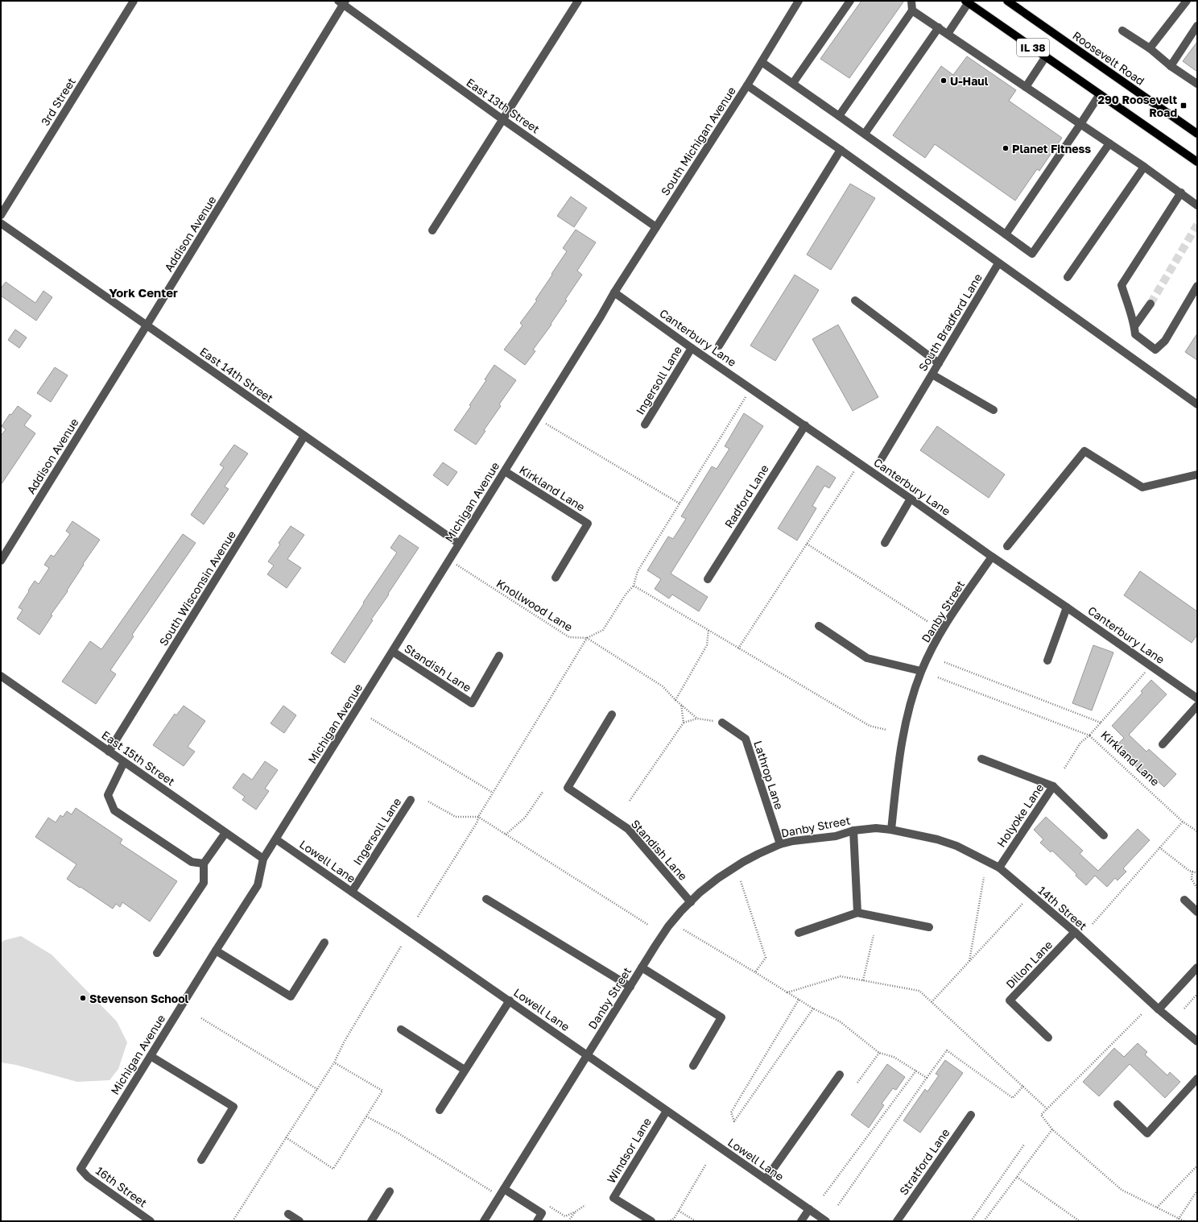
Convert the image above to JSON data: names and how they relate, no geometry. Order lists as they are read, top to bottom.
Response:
{
  "streets": {
    "main road": ["IL 38", "Roosevelt Road"],
    "street": [
      "3rd Street",
      "East 13th Street",
      "South Michigan Avenue",
      "Addison Avenue",
      "South Bradford Lane",
      "Canterbury Lane",
      "East 14th Street",
      "Ingersoll Lane",
      "Kirkland Lane",
      "Radford Lane",
      "Michigan Avenue",
      "South Wisconsin Avenue",
      "Danby Street",
      "Standish Lane",
      "East 15th Street",
      "Lathrop Lane",
      "Holyoke Lane",
      "Lowell Lane",
      "14th Street",
      "Dillon Lane",
      "Windsor Lane",
      "Stratford Lane",
      "16th Street"
    ],
    "path": ["Knollwood Lane"]
  },
  "crossings": [
    ["East 13th Street", "South Michigan Avenue"],
    ["East 13th Street", "Addison Avenue"],
    ["South Michigan Avenue", "Canterbury Lane"],
    ["South Michigan Avenue", "Michigan Avenue"],
    ["Addison Avenue", "East 14th Street"],
    ["Canterbury Lane", "Ingersoll Lane"],
    ["Canterbury Lane", "Kirkland Lane"],
    ["Canterbury Lane", "Radford Lane"],
    ["Canterbury Lane", "Michigan Avenue"],
    ["Canterbury Lane", "Danby Street"],
    ["East 14th Street", "Michigan Avenue"],
    ["East 14th Street", "South Wisconsin Avenue"],
    ["Ingersoll Lane", "Lowell Lane"],
    ["Kirkland Lane", "Michigan Avenue"],
    ["Michigan Avenue", "Knollwood Lane"],
    ["Michigan Avenue", "Standish Lane"],
    ["Michigan Avenue", "East 15th Street"],
    ["Michigan Avenue", "Lowell Lane"],
    ["Michigan Avenue", "16th Street"],
    ["South Wisconsin Avenue", "East 15th Street"],
    ["Danby Street", "Standish Lane"],
    ["Danby Street", "Lathrop Lane"],
    ["Danby Street", "Lowell Lane"],
    ["Danby Street", "14th Street"],
    ["Holyoke Lane", "14th Street"],
    ["Lowell Lane", "Windsor Lane"],
    ["14th Street", "Dillon Lane"]
  ],
  "districts": ["York Center"],
  "places": {
    "other": ["U-Haul", "Planet Fitness", "Stevenson School"],
    "transit": ["290 Roosevelt Road"]
  }
}
